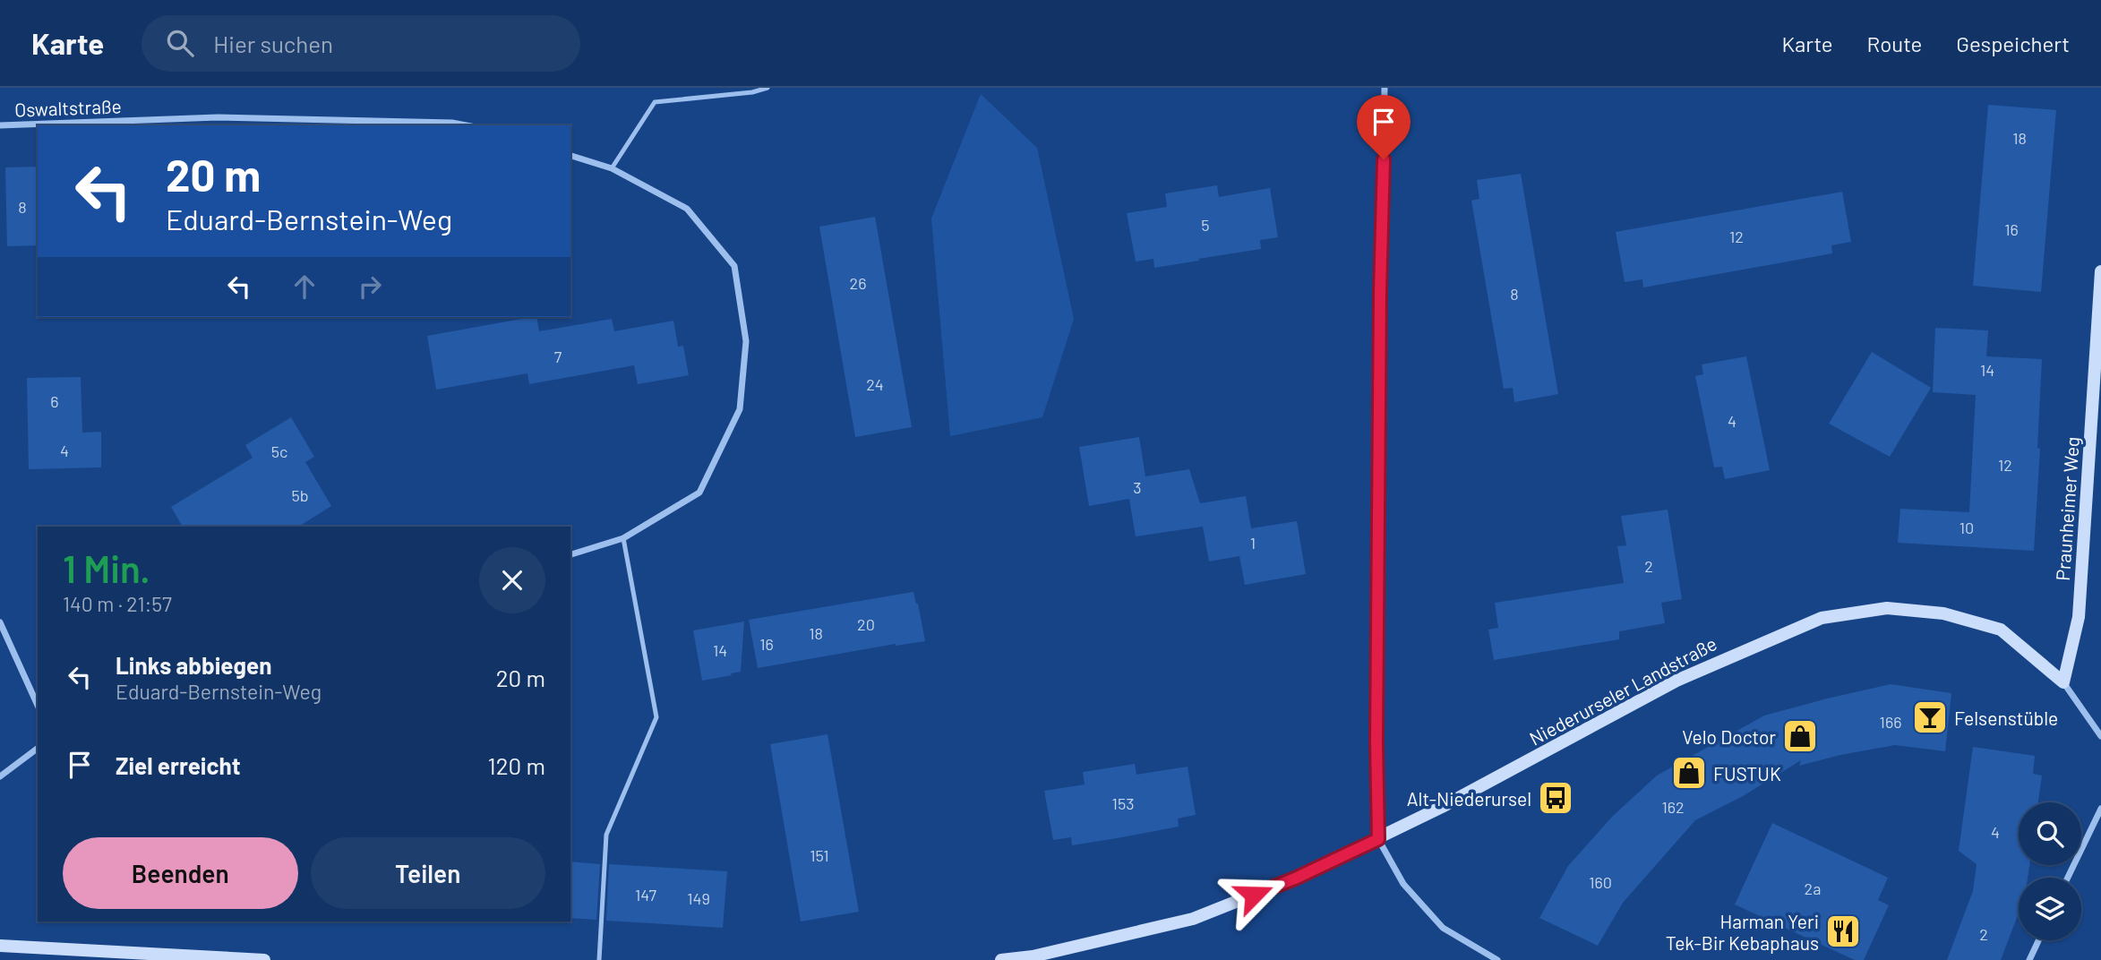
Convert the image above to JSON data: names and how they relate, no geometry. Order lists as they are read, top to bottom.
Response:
{
  "streets": {
    "main road": ["Praunheimer Weg", "Niederurseler Landstraße"],
    "street": ["Oswaltstraße"]
  },
  "crossings": [
    ["Praunheimer Weg", "Niederurseler Landstraße"]
  ],
  "places": {
    "bar": ["Felsenstüble"],
    "shop": ["Velo Doctor", "FUSTUK"],
    "bus stop": ["Alt-Niederursel"],
    "restaurant": ["Harman Yeri Tek-Bir Kebaphaus"]
  },
  "house_numbers": [
    "18",
    "8",
    "5",
    "16",
    "12",
    "26",
    "8",
    "7",
    "14",
    "24",
    "6",
    "4",
    "4",
    "5c",
    "12",
    "3",
    "5b",
    "10",
    "1",
    "2",
    "20",
    "18",
    "16",
    "14",
    "166",
    "153",
    "162",
    "4",
    "151",
    "160",
    "2a",
    "147",
    "149",
    "2"
  ],
  "page": {
    "header": "Karte",
    "search": "Hier suchen",
    "nav": ["Karte", "Route", "Gespeichert"],
    "turn": ["20 m", "Eduard-Bernstein-Weg"],
    "heading": ["1 Min.", "140 m · 21:57"],
    "list": [
      {
        "name": "Links abbiegen",
        "note": "Eduard-Bernstein-Weg",
        "value": "20 m"
      },
      {
        "name": "Ziel erreicht",
        "value": "120 m"
      }
    ],
    "buttons": ["Beenden", "Teilen"]
  }
}
